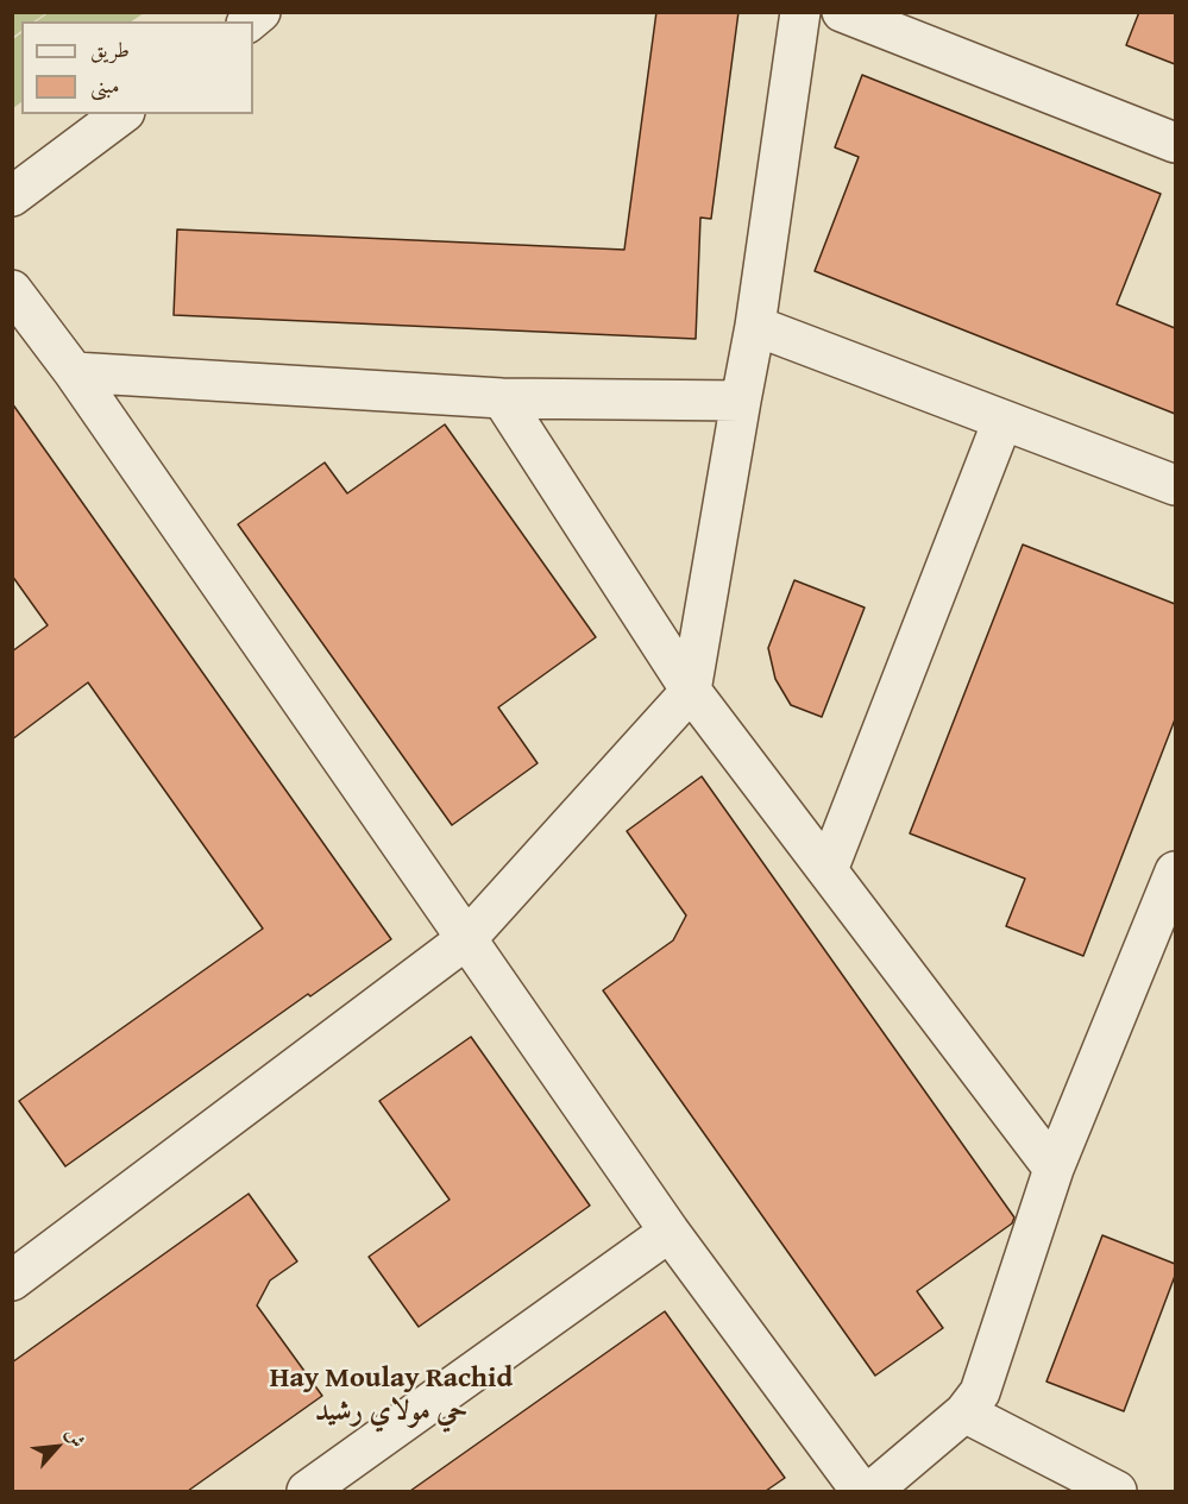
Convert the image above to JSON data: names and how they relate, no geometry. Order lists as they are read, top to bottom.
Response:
{
  "districts": ["Hay Moulay Rachid حي مولاي رشيد"],
  "legend": ["طريق", "مبنى"],
  "north": "top right"
}
